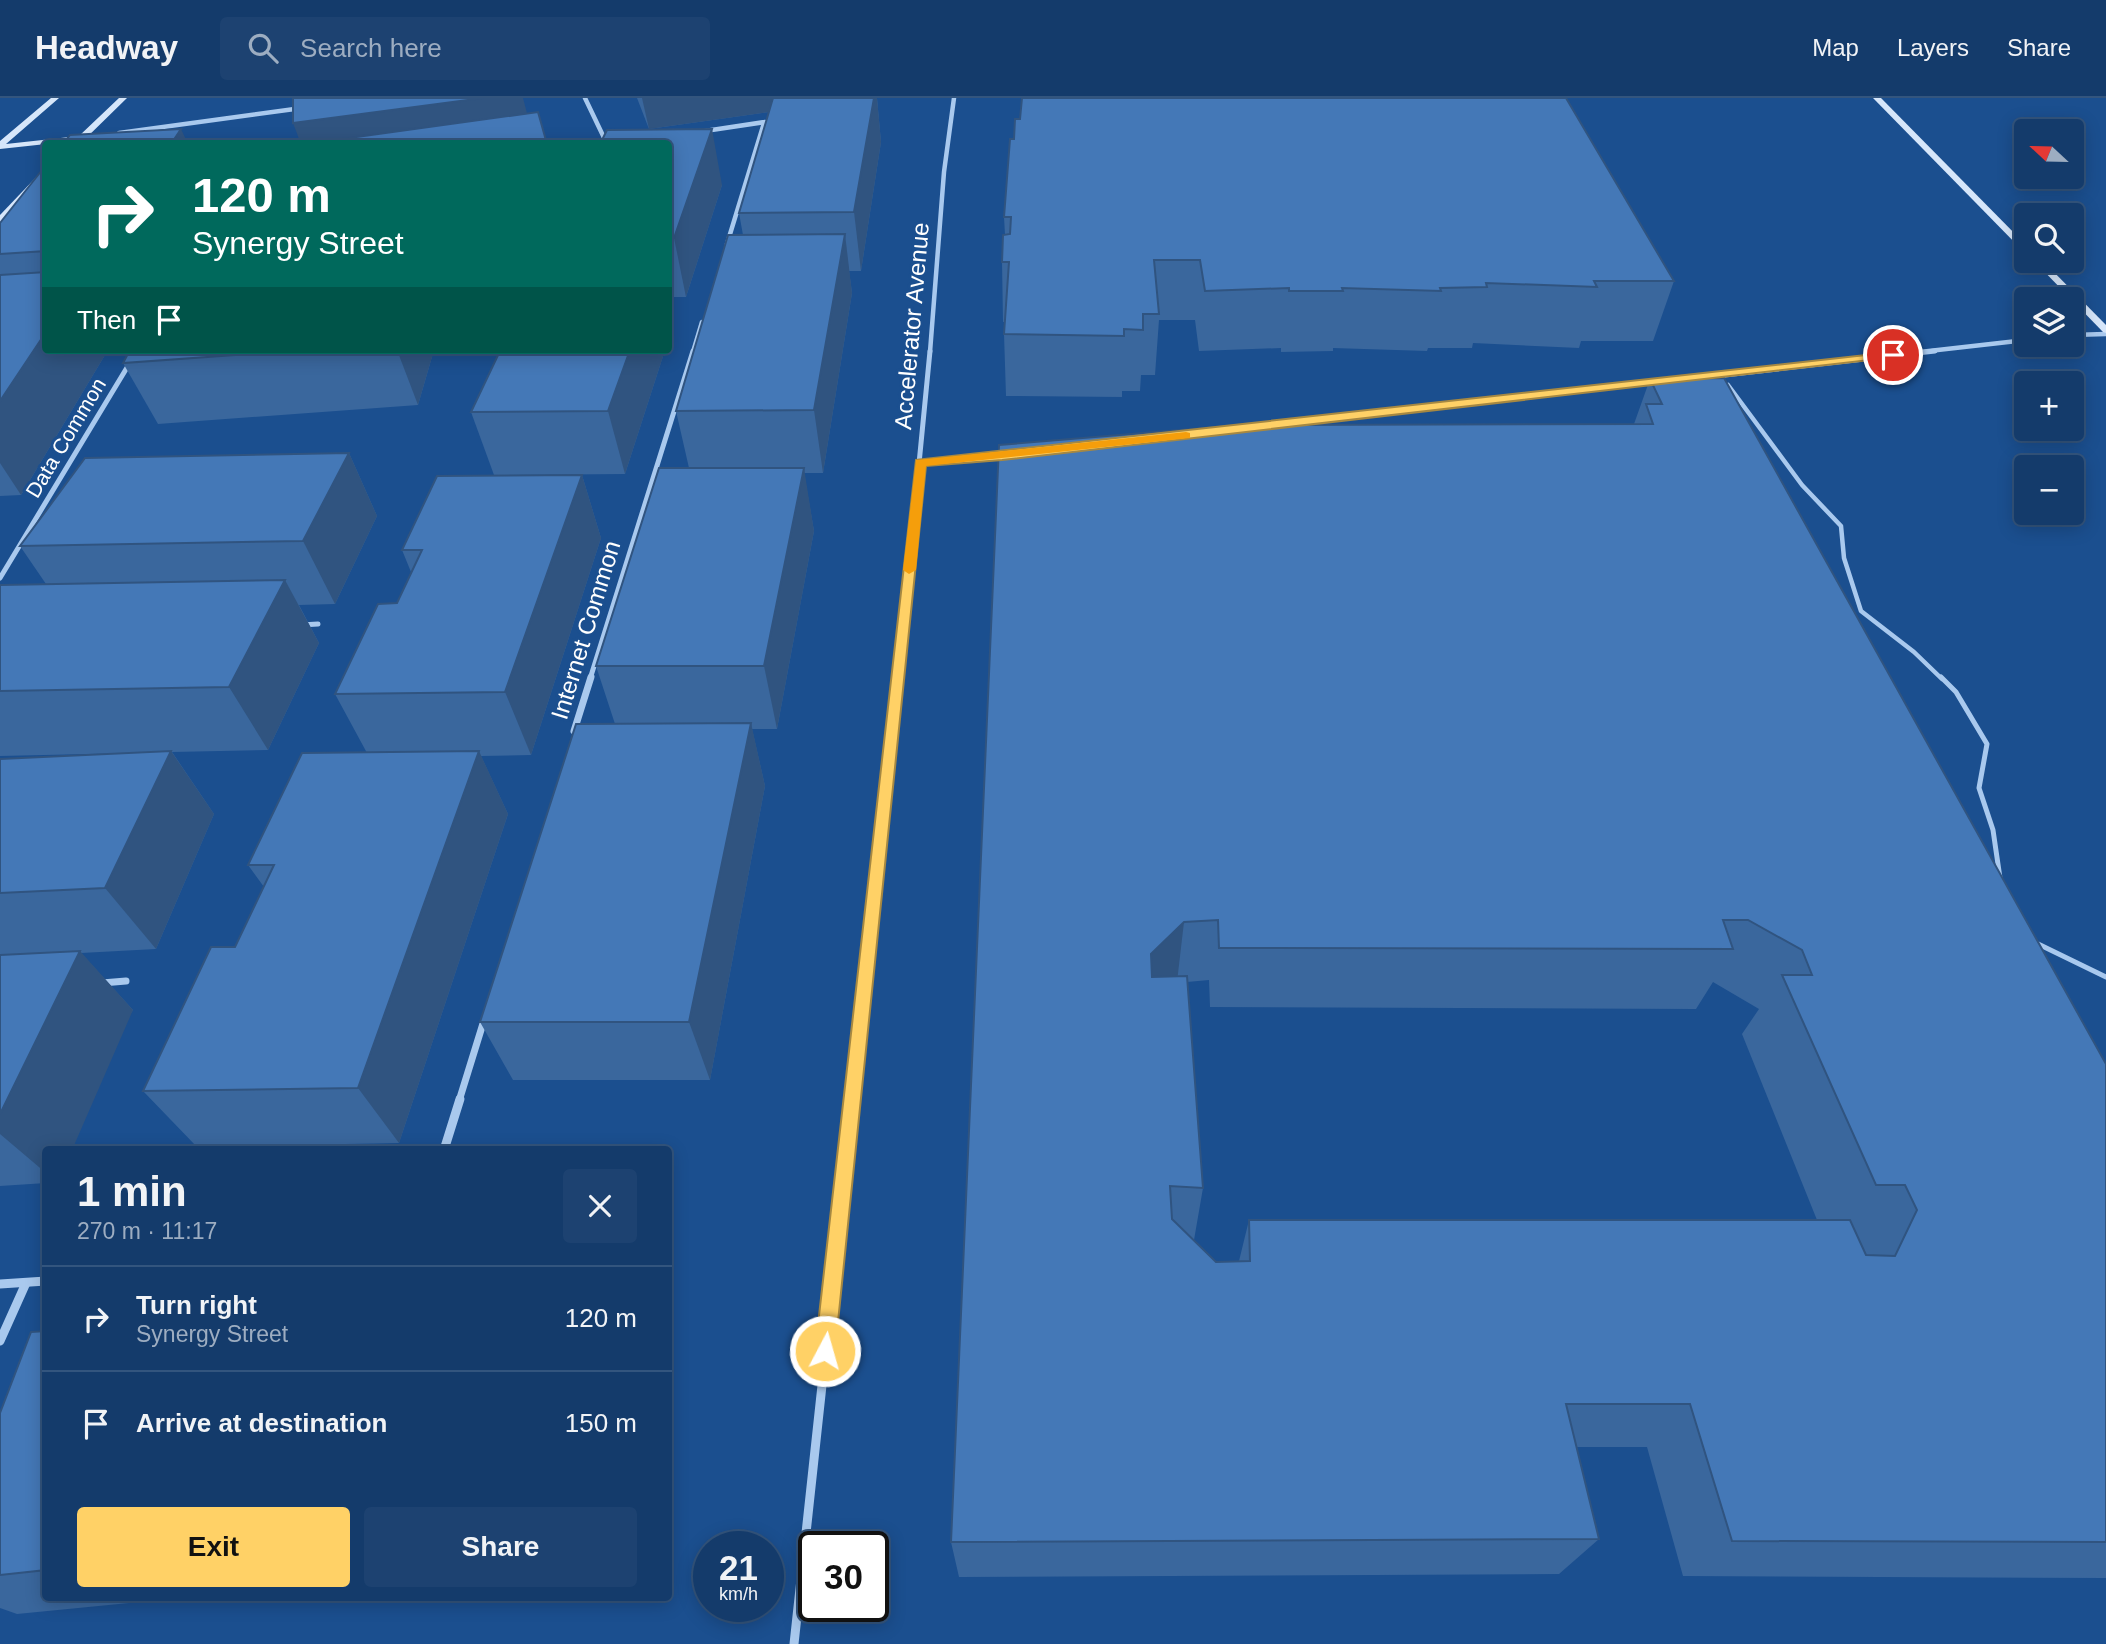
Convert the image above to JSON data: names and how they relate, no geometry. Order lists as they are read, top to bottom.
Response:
{
  "streets": {
    "street": ["Accelerator Avenue", "Data Common", "Internet Common"]
  },
  "north": "left",
  "page": {
    "header": "Headway",
    "search": "Search here",
    "nav": ["Map", "Layers", "Share"],
    "map_buttons": ["+", "−"],
    "turn": ["120 m", "Synergy Street"],
    "then": "Then",
    "heading": ["1 min", "270 m · 11:17"],
    "list": [
      {
        "name": "Turn right",
        "note": "Synergy Street",
        "value": "120 m"
      },
      {
        "name": "Arrive at destination",
        "value": "150 m"
      }
    ],
    "buttons": ["Exit", "Share"],
    "speed": "21 km/h",
    "limit": "30"
  }
}
